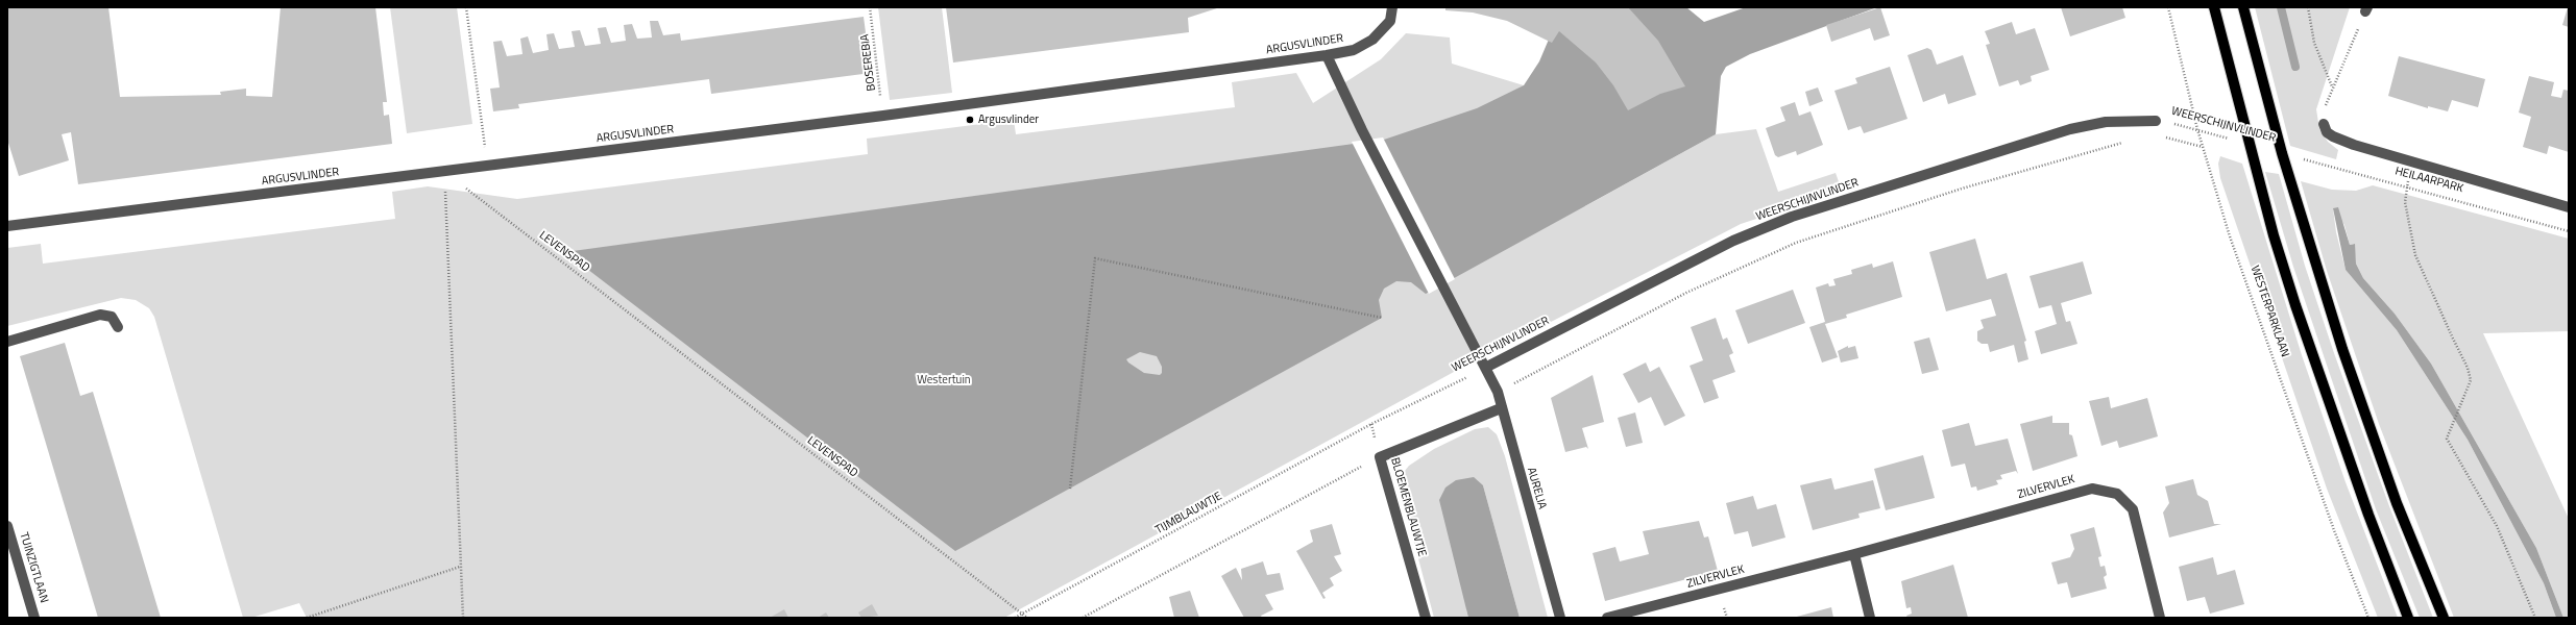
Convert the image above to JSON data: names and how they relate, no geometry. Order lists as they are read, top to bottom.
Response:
{
  "streets": {
    "street": [
      "ARGUSVLINDER",
      "WEERSCHIJNVLINDER",
      "HEILAARPARK",
      "ZILVERVLEK",
      "AURELIA",
      "BLOEMENBLAUWTJE",
      "TUINZIGTLAAN"
    ],
    "path": [
      "BOSEREBIA",
      "LEVENSPAD",
      "WESTERPARKLAAN",
      "TIJMBLAUWTJE"
    ]
  },
  "crossings": [
    ["ARGUSVLINDER", "BOSEREBIA"],
    ["ARGUSVLINDER", "LEVENSPAD"],
    ["ARGUSVLINDER", "AURELIA"],
    ["WEERSCHIJNVLINDER", "WESTERPARKLAAN"],
    ["WEERSCHIJNVLINDER", "AURELIA"],
    ["WEERSCHIJNVLINDER", "TIJMBLAUWTJE"],
    ["LEVENSPAD", "TIJMBLAUWTJE"],
    ["AURELIA", "BLOEMENBLAUWTJE"]
  ],
  "parks": ["Westertuin"],
  "places": ["Argusvlinder"]
}
